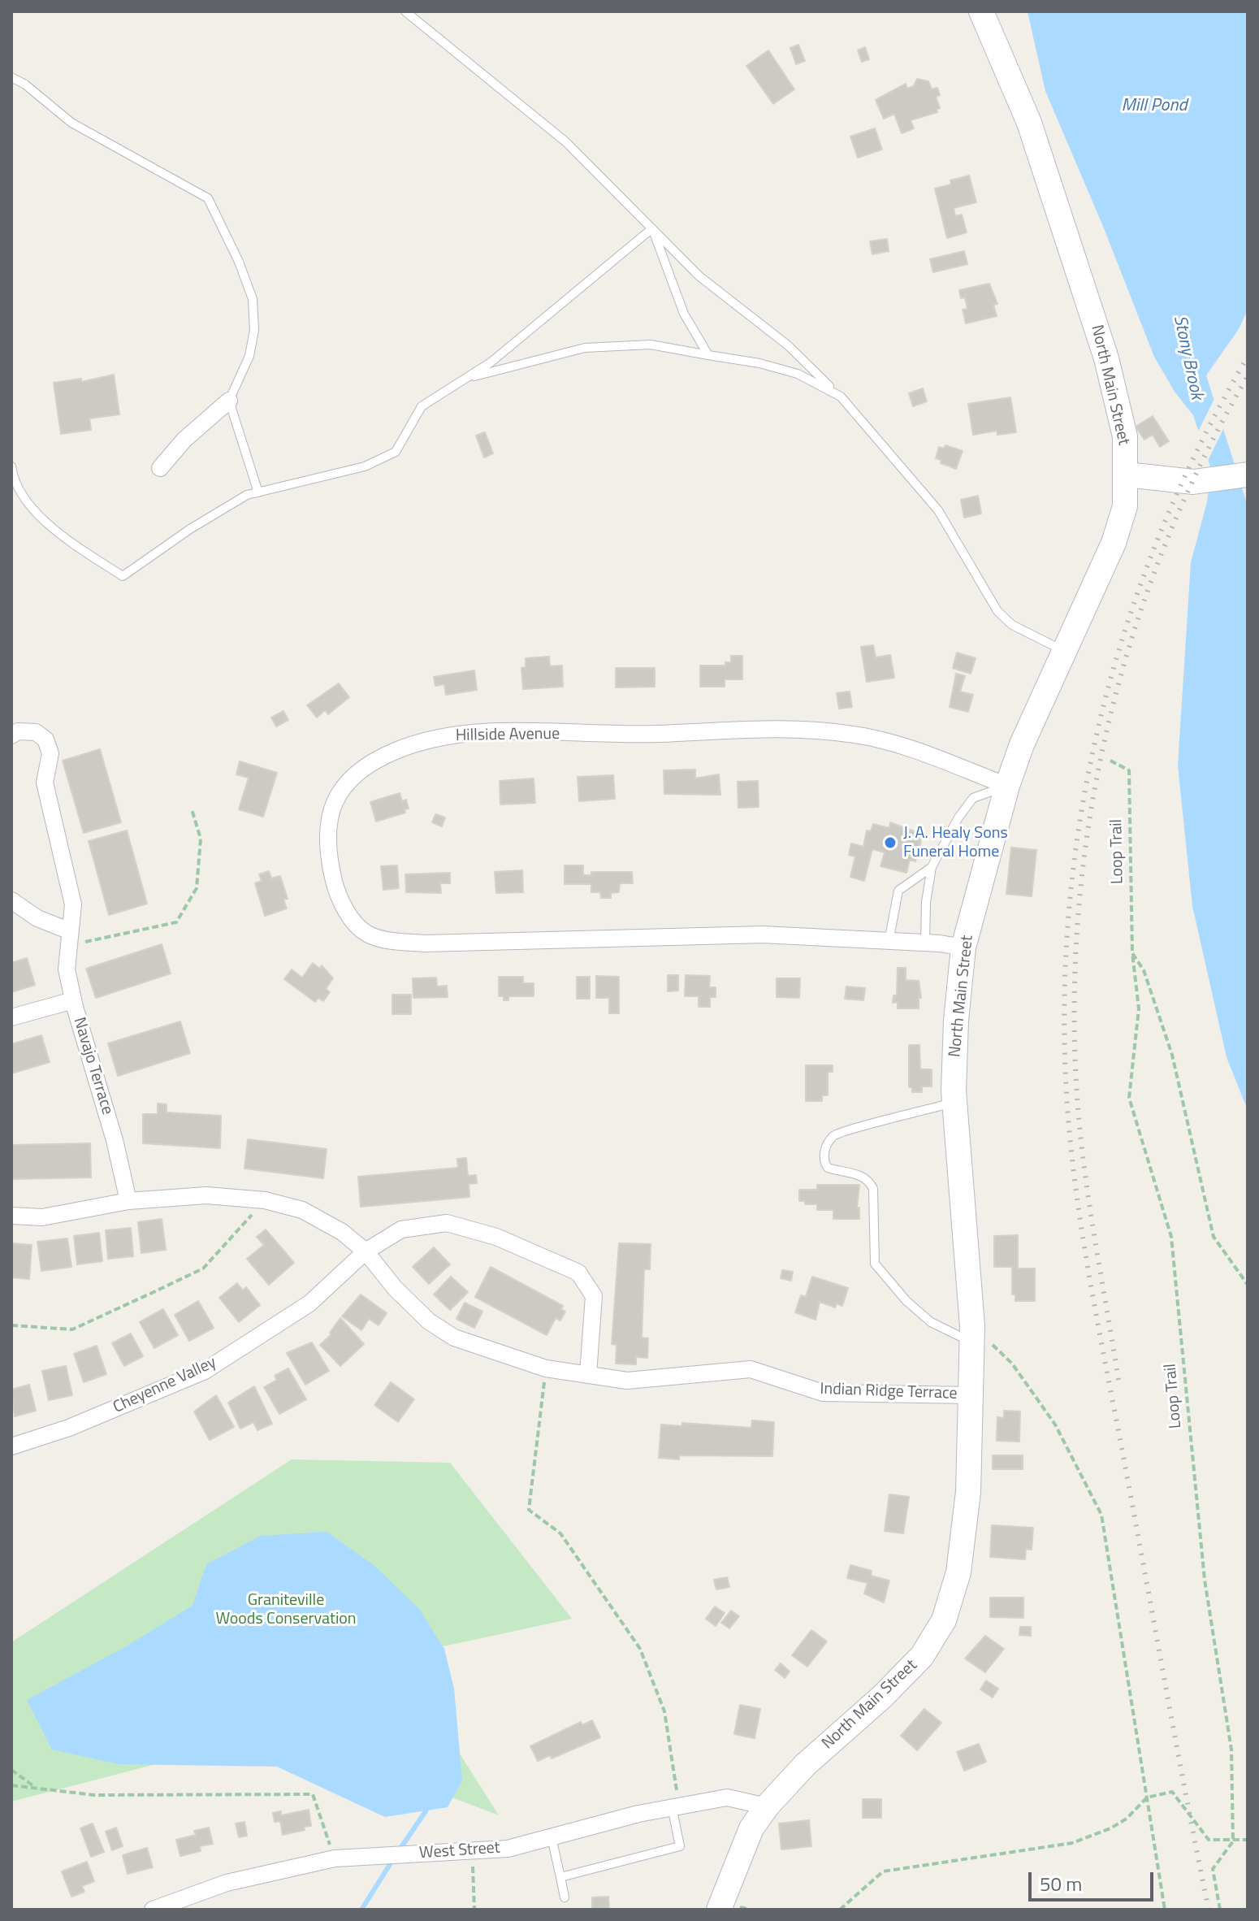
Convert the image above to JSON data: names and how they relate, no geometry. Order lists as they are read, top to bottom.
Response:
{
  "streets": {
    "main road": ["North Main Street"],
    "street": [
      "Hillside Avenue",
      "Navajo Terrace",
      "Cheyenne Valley",
      "Indian Ridge Terrace",
      "West Street"
    ],
    "path": ["Loop Trail"]
  },
  "crossings": [
    ["North Main Street", "Hillside Avenue"],
    ["North Main Street", "Indian Ridge Terrace"],
    ["North Main Street", "West Street"],
    ["Navajo Terrace", "Indian Ridge Terrace"],
    ["Cheyenne Valley", "Indian Ridge Terrace"]
  ],
  "water": ["Mill Pond", "Stony Brook"],
  "parks": ["Graniteville Woods Conservation"],
  "places": ["J. A. Healy Sons Funeral Home"],
  "scale_bar": "50 m"
}
